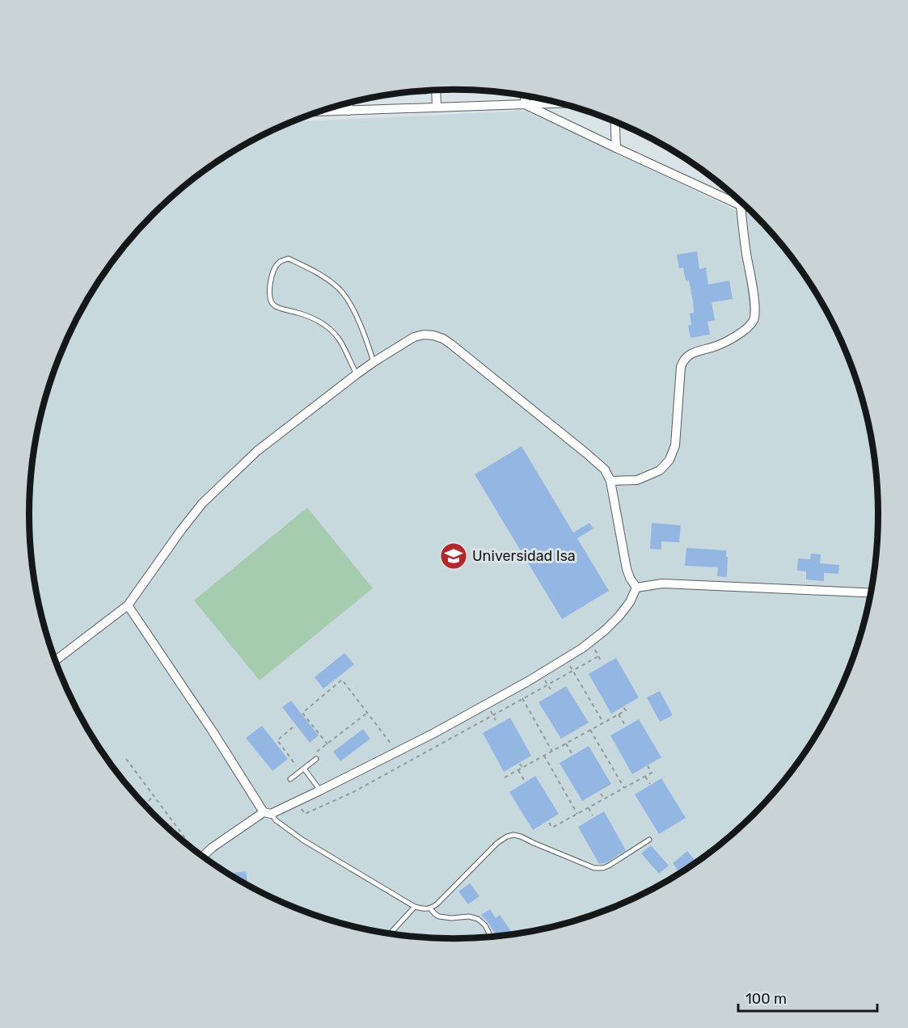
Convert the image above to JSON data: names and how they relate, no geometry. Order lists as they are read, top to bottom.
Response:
{
  "places": {
    "school or university": ["Universidad Isa"]
  },
  "scale_bar": "100 m"
}
